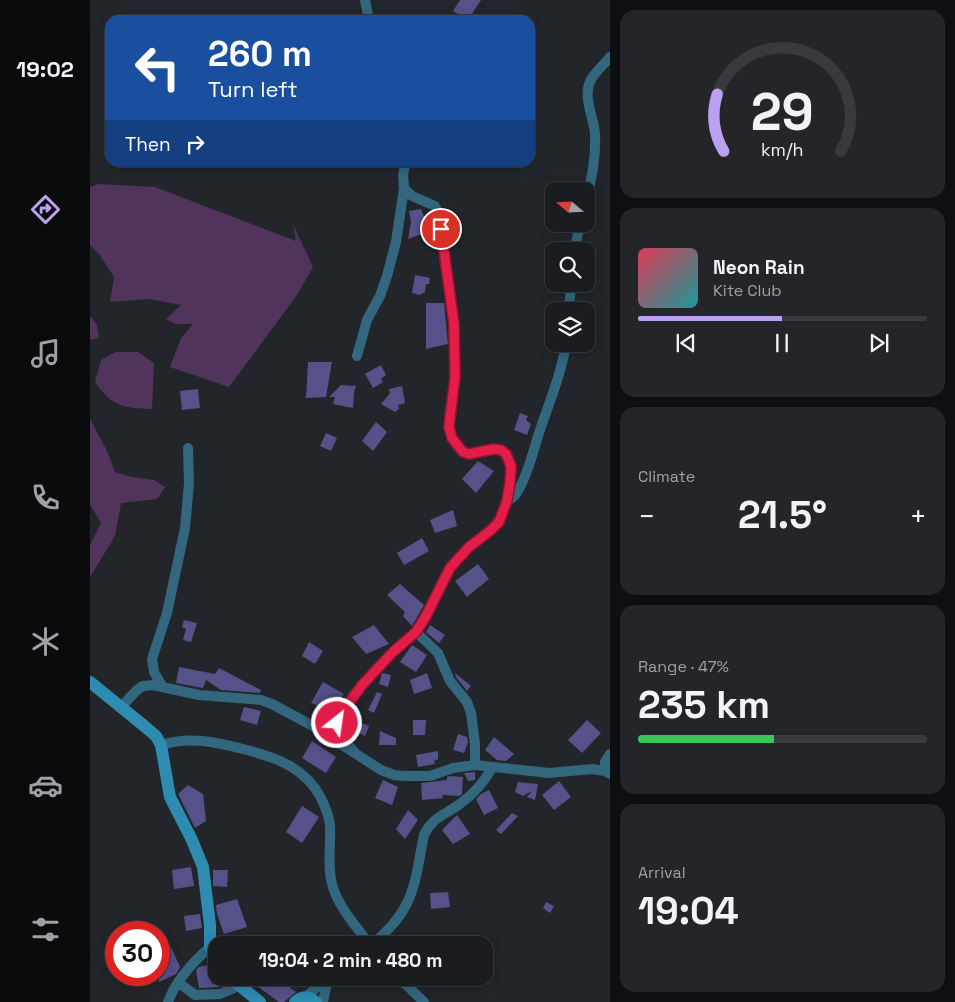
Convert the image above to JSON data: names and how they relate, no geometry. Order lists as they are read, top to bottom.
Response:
{
  "north": "left",
  "page": {
    "tabs": "19:02",
    "turn": ["260 m", "Turn left"],
    "then": "Then",
    "song": ["Neon Rain", "Kite Club"],
    "tile": [
      "Climate",
      ["Range · 47%", "235 km"],
      ["Arrival", "19:04"]
    ],
    "heat": ["−", "21.5°", "+"],
    "limit": "30",
    "trip": "19:04 · 2 min · 480 m",
    "gauge": ["29", "km/h"]
  }
}
